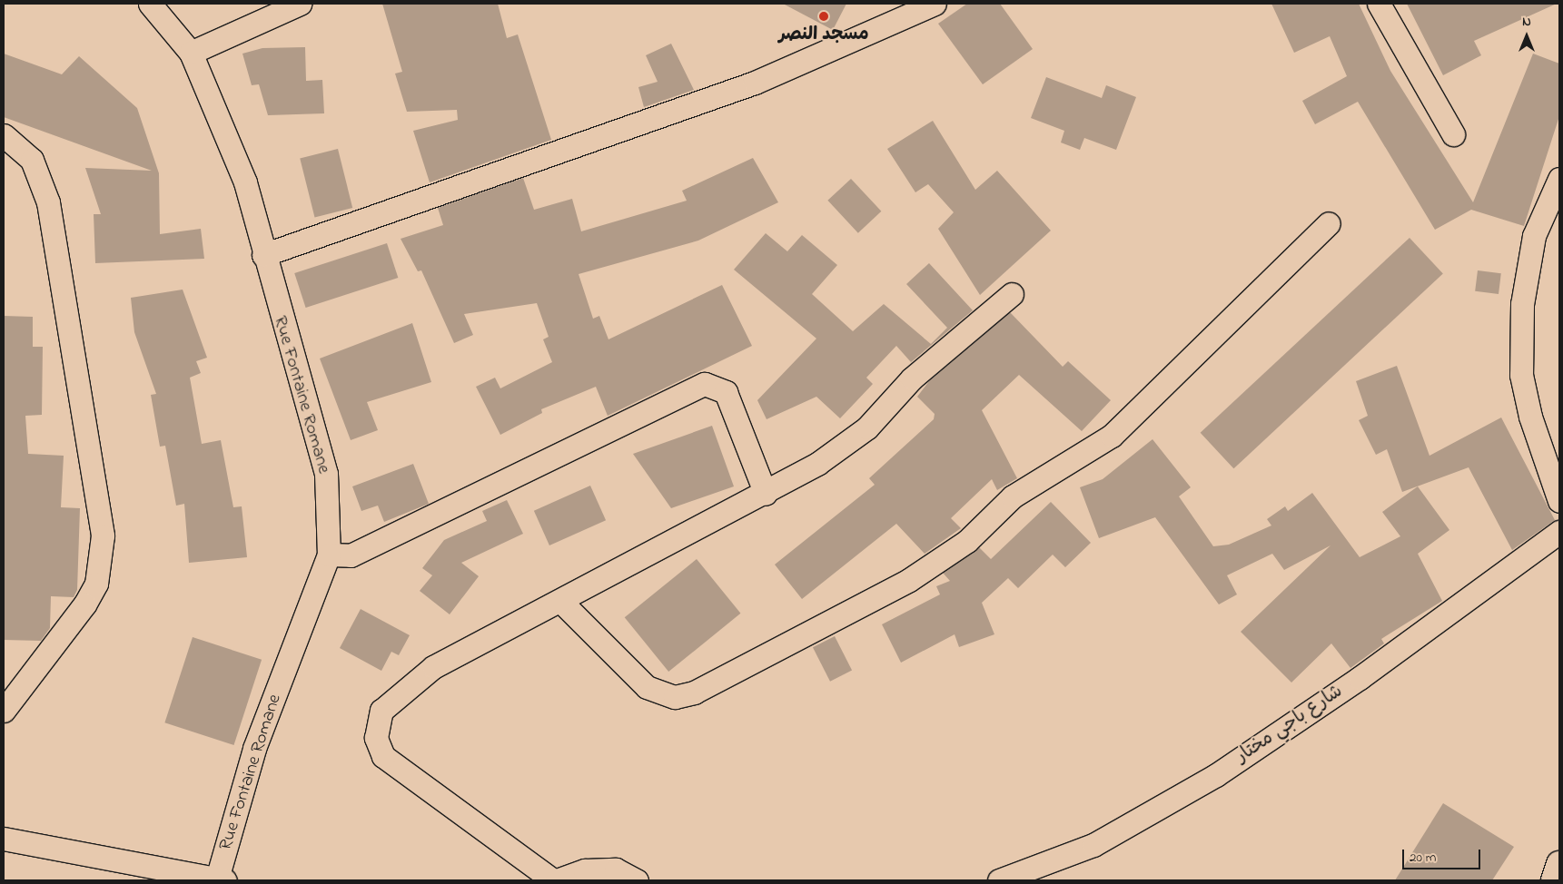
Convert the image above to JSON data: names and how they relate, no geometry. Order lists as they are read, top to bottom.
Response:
{
  "streets": {
    "street": ["Rue Fontaine Romane", "شارع باجي مختار"]
  },
  "places": ["مسجد النصر"],
  "scale_bar": "20 m",
  "north": "top"
}
